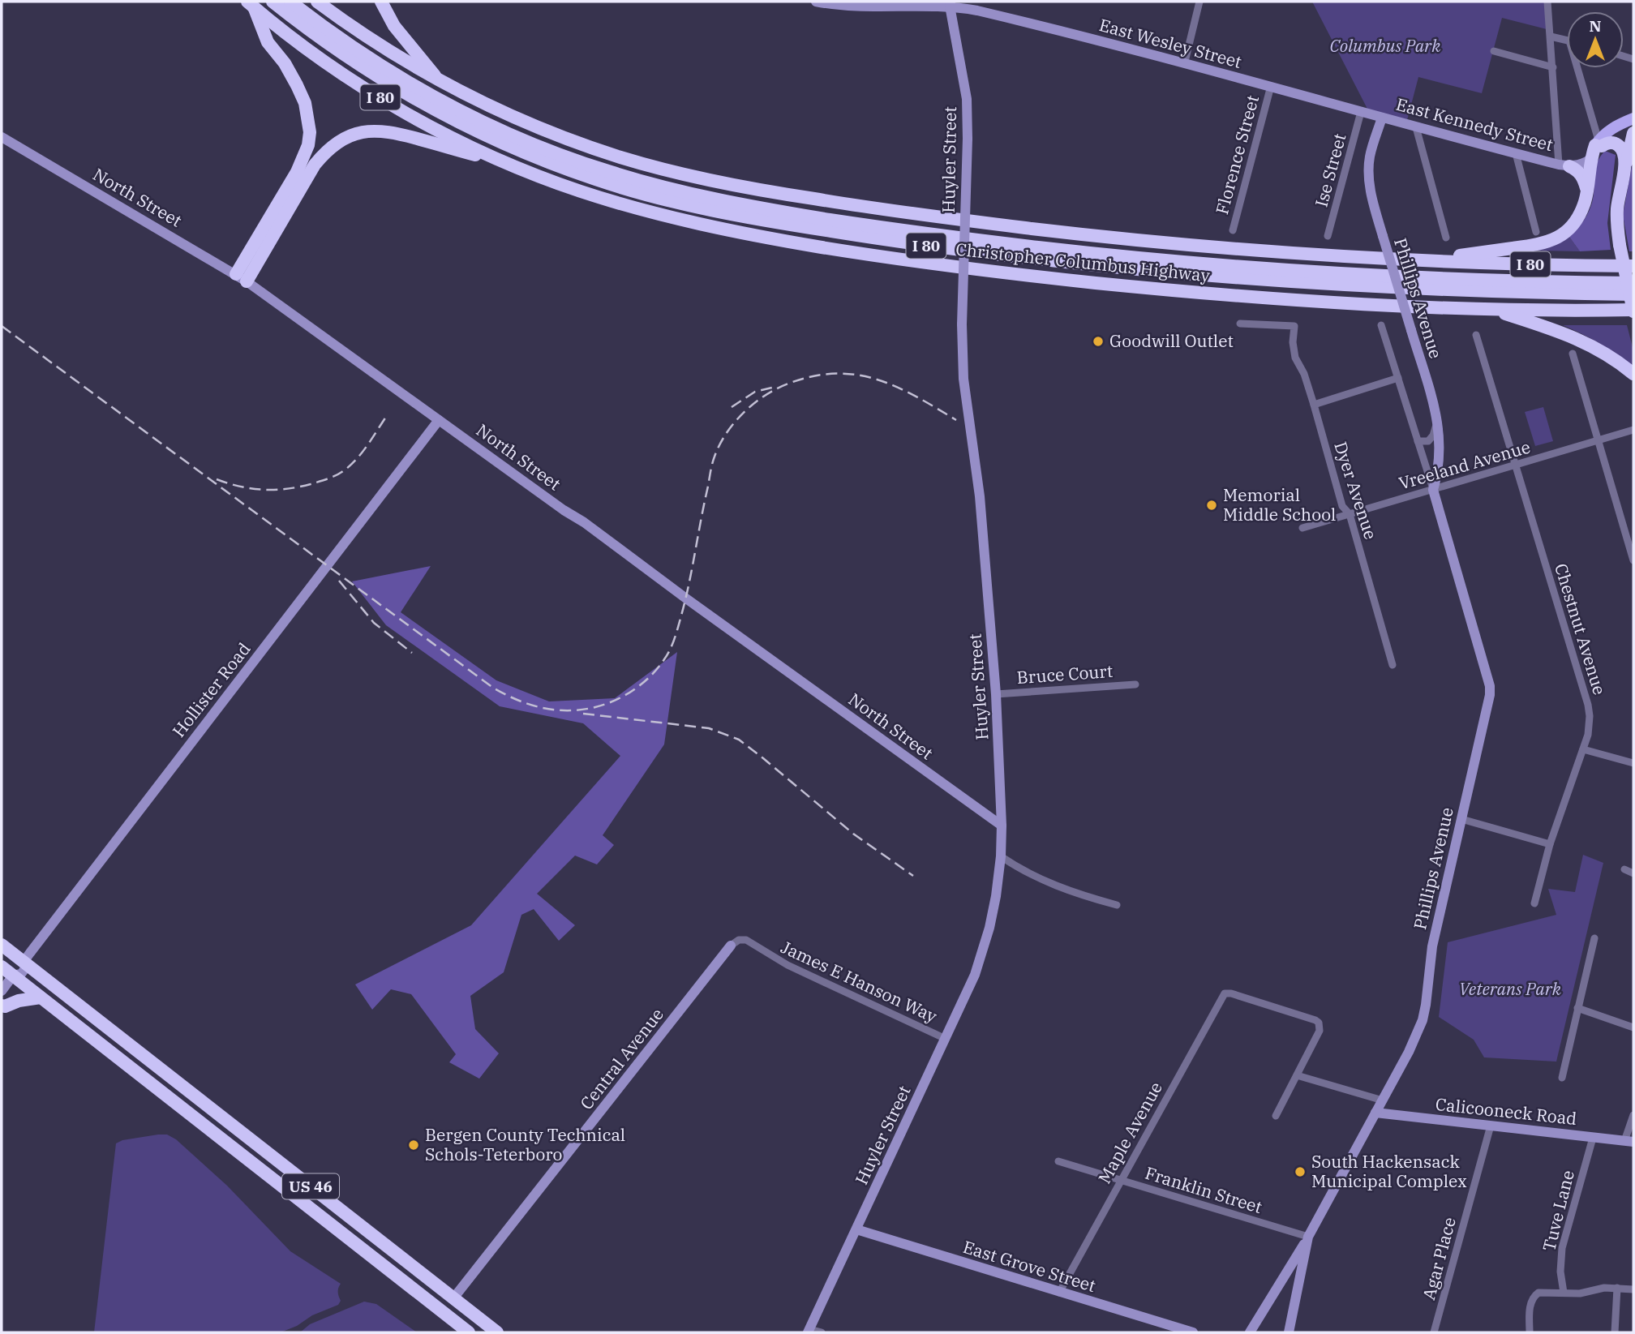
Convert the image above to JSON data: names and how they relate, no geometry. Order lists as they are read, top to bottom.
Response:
{
  "streets": {
    "highway": ["I 80", "Christopher Columbus Highway", "US 46"],
    "main road": ["East Kennedy Street"],
    "street": [
      "East Wesley Street",
      "Florence Street",
      "Huyler Street",
      "Ise Street",
      "North Street",
      "Phillips Avenue",
      "Vreeland Avenue",
      "Dyer Avenue",
      "Chestnut Avenue",
      "Bruce Court",
      "Hollister Road",
      "James E Hanson Way",
      "Central Avenue",
      "Calicooneck Road",
      "Maple Avenue",
      "Franklin Street",
      "Tuve Lane",
      "Agar Place",
      "East Grove Street"
    ]
  },
  "crossings": [
    ["East Wesley Street", "East Kennedy Street"],
    ["East Wesley Street", "Florence Street"],
    ["East Wesley Street", "Huyler Street"],
    ["East Wesley Street", "Ise Street"],
    ["East Wesley Street", "Phillips Avenue"],
    ["East Kennedy Street", "Phillips Avenue"],
    ["Huyler Street", "North Street"],
    ["Huyler Street", "Bruce Court"],
    ["Huyler Street", "James E Hanson Way"],
    ["Huyler Street", "East Grove Street"],
    ["North Street", "Hollister Road"],
    ["Phillips Avenue", "Vreeland Avenue"],
    ["Phillips Avenue", "Calicooneck Road"],
    ["Phillips Avenue", "Franklin Street"],
    ["Vreeland Avenue", "Dyer Avenue"],
    ["Vreeland Avenue", "Chestnut Avenue"],
    ["Hollister Road", "US 46"],
    ["James E Hanson Way", "Central Avenue"],
    ["Central Avenue", "US 46"],
    ["Calicooneck Road", "Tuve Lane"],
    ["Calicooneck Road", "Agar Place"],
    ["Maple Avenue", "Franklin Street"],
    ["Maple Avenue", "East Grove Street"]
  ],
  "parks": ["Columbus Park", "Veterans Park"],
  "places": [
    "Goodwill Outlet",
    "Memorial Middle School",
    "Bergen County Technical Schols-Teterboro",
    "South Hackensack Municipal Complex"
  ],
  "north": "top"
}
